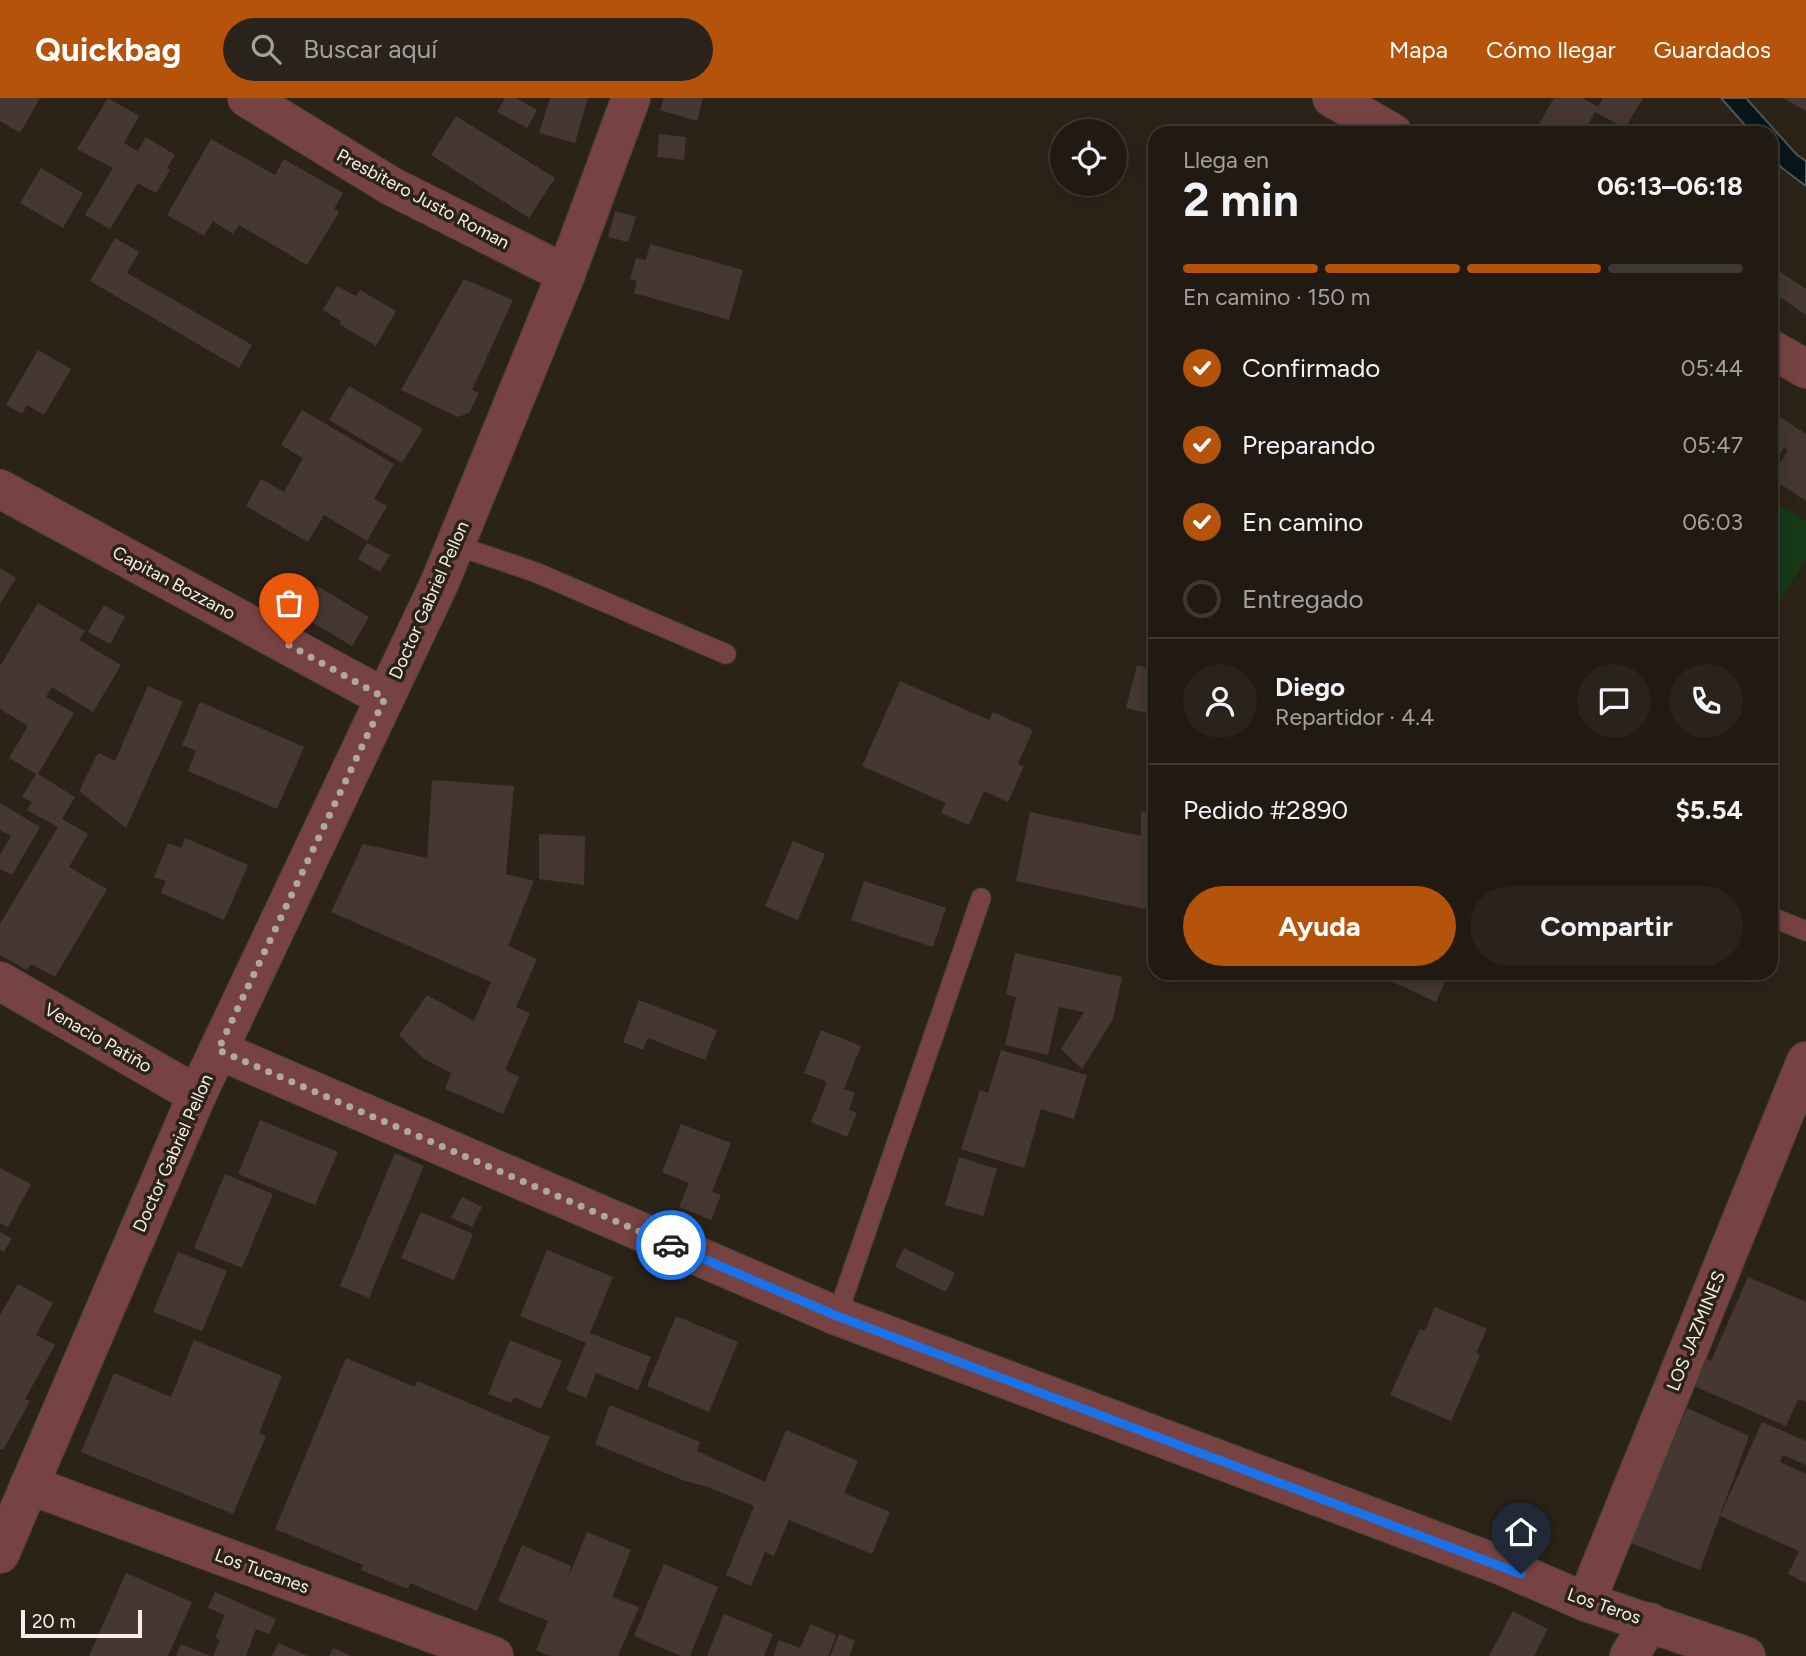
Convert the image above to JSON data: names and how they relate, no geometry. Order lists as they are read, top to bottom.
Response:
{
  "streets": {
    "street": [
      "Presbitero Justo Roman",
      "Capitan Bozzano",
      "Doctor Gabriel Pellon",
      "Venacio Patiño",
      "LOS JAZMINES",
      "Los Tucanes",
      "Los Teros"
    ]
  },
  "crossings": [
    ["Presbitero Justo Roman", "Doctor Gabriel Pellon"],
    ["Capitan Bozzano", "Doctor Gabriel Pellon"],
    ["Doctor Gabriel Pellon", "Venacio Patiño"],
    ["Doctor Gabriel Pellon", "Los Tucanes"],
    ["Doctor Gabriel Pellon", "Los Teros"],
    ["LOS JAZMINES", "Los Teros"]
  ],
  "scale_bar": "20 m",
  "page": {
    "header": "Quickbag",
    "search": "Buscar aquí",
    "nav": ["Mapa", "Cómo llegar", "Guardados"],
    "heading": ["2 min", "Llega en", "06:13–06:18"],
    "panel": [
      "Diego",
      "Repartidor · 4.4",
      "Pedido #2890",
      "$5.54"
    ],
    "bar": "En camino · 150 m",
    "list": [
      ["Confirmado", "05:44"],
      ["Preparando", "05:47"],
      ["En camino", "06:03"],
      "Entregado"
    ],
    "buttons": ["Ayuda", "Compartir"],
    "scale": "20 m"
  }
}
